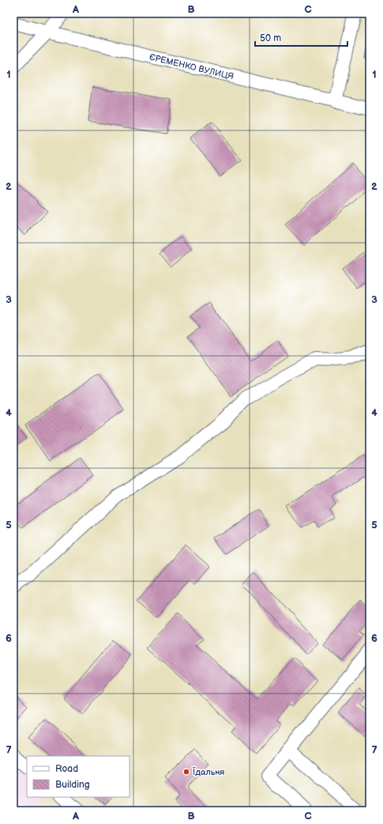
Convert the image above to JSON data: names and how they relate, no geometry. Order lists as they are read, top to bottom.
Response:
{
  "streets": {
    "street": ["ЄРЕМЕНКО ВУЛИЦЯ"]
  },
  "places": ["Їдальня"],
  "legend": ["Road", "Building"],
  "scale_bar": "50 m",
  "grid": {
    "columns": ["A", "B", "C"],
    "rows": [
      "1",
      "2",
      "3",
      "4",
      "5",
      "6",
      "7"
    ]
  }
}
